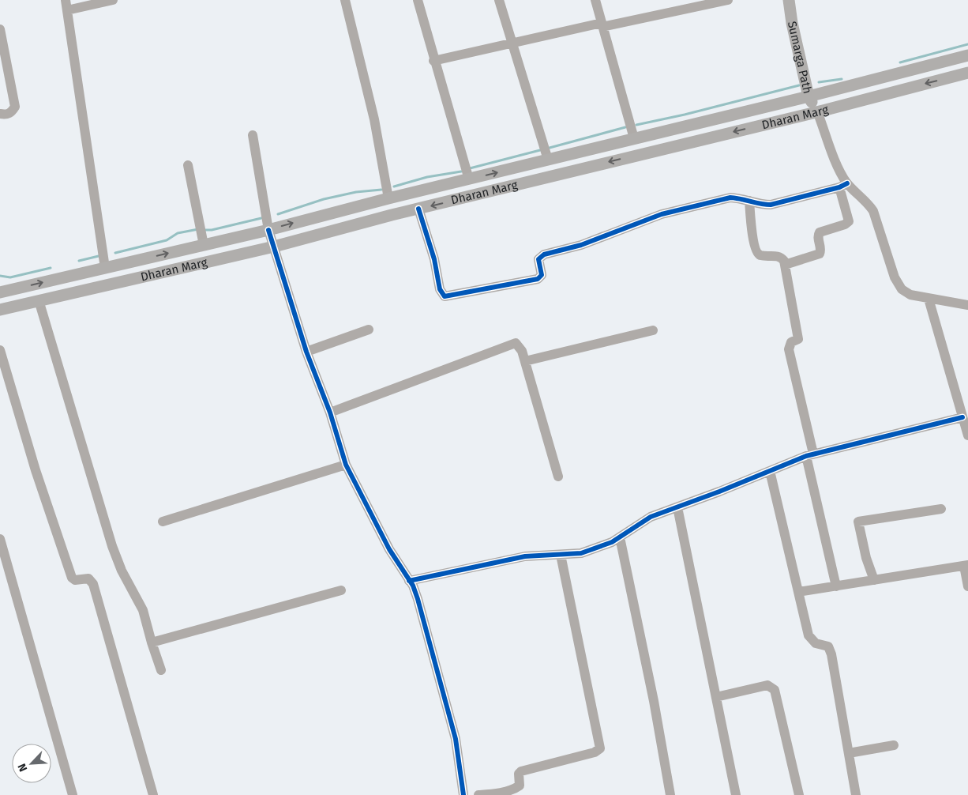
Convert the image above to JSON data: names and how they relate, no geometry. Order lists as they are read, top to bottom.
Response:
{
  "streets": {
    "main road": ["Sumarga Path", "Dharan Marg"]
  },
  "crossings": [
    ["Sumarga Path", "Dharan Marg"]
  ],
  "north": "bottom left"
}
